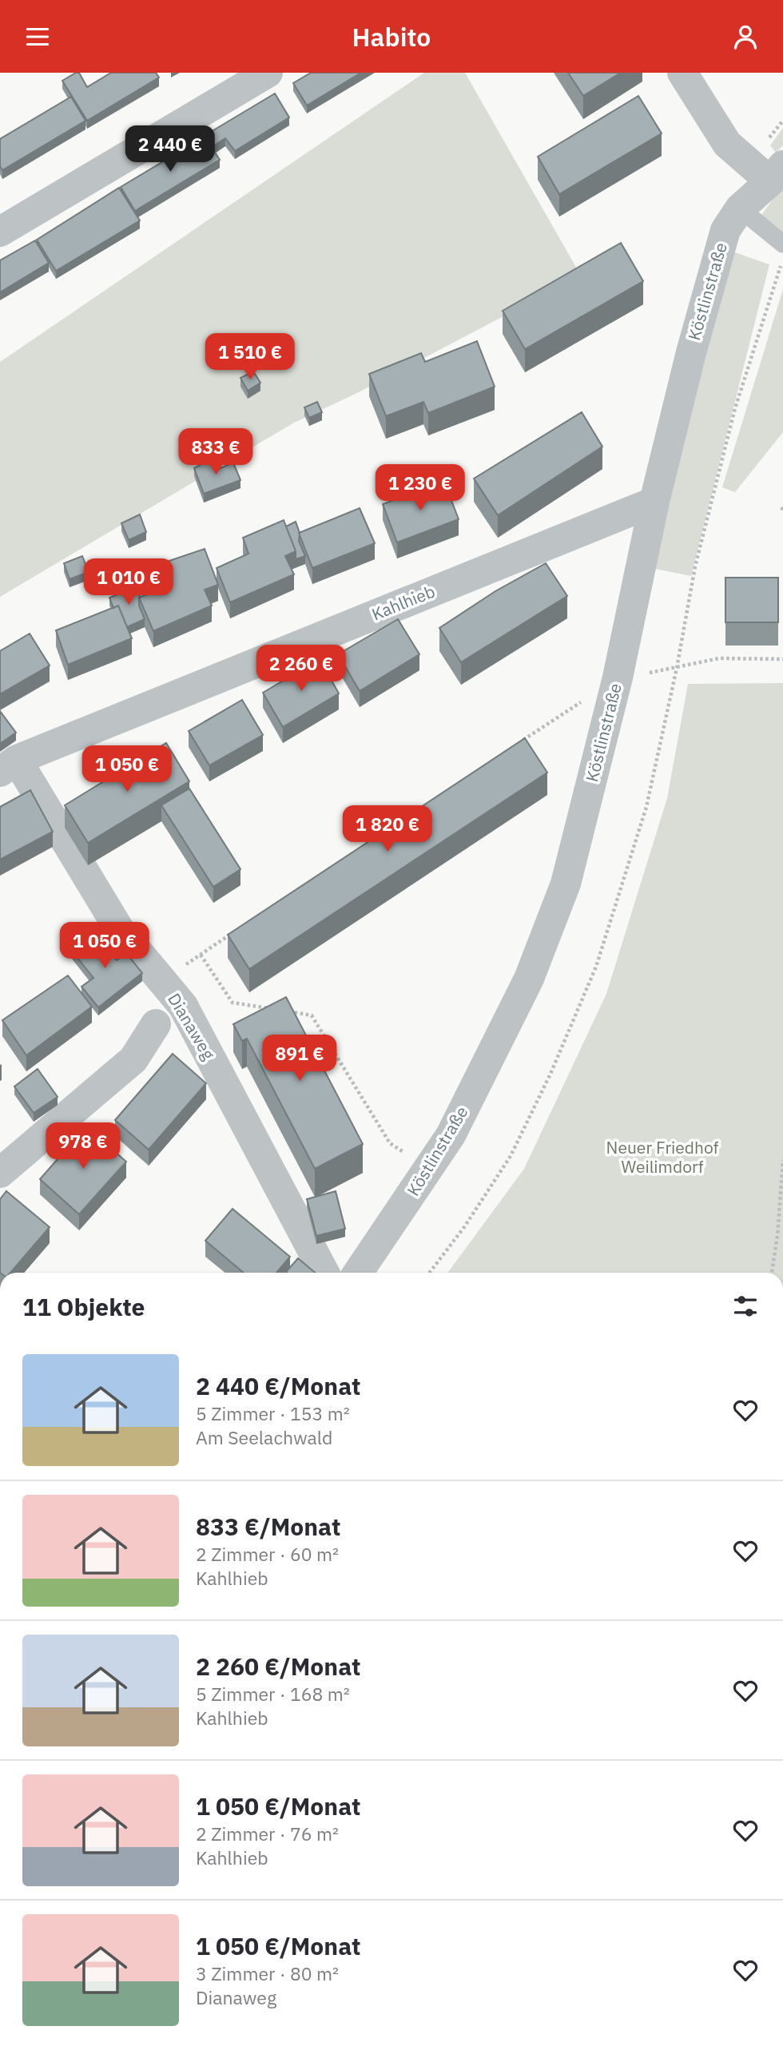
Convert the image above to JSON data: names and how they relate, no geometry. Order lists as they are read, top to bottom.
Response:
{
  "streets": {
    "street": ["Köstlinstraße", "Kahlhieb", "Dianaweg"]
  },
  "crossings": [
    ["Köstlinstraße", "Kahlhieb"],
    ["Kahlhieb", "Dianaweg"]
  ],
  "parks": ["Neuer Friedhof Weilimdorf"],
  "page": {
    "header": "Habito",
    "price": [
      "2 440 €",
      "1 510 €",
      "833 €",
      "1 230 €",
      "1 010 €",
      "2 260 €",
      "1 050 €",
      "1 820 €",
      "1 050 €",
      "891 €",
      "978 €"
    ],
    "heading": "11 Objekte",
    "list": [
      {
        "name": "2 440 €/Monat",
        "note": "5 Zimmer · 153 m² · Am Seelachwald"
      },
      {
        "name": "833 €/Monat",
        "note": "2 Zimmer · 60 m² · Kahlhieb"
      },
      {
        "name": "2 260 €/Monat",
        "note": "5 Zimmer · 168 m² · Kahlhieb"
      },
      {
        "name": "1 050 €/Monat",
        "note": "2 Zimmer · 76 m² · Kahlhieb"
      },
      {
        "name": "1 050 €/Monat",
        "note": "3 Zimmer · 80 m² · Dianaweg"
      }
    ]
  }
}
